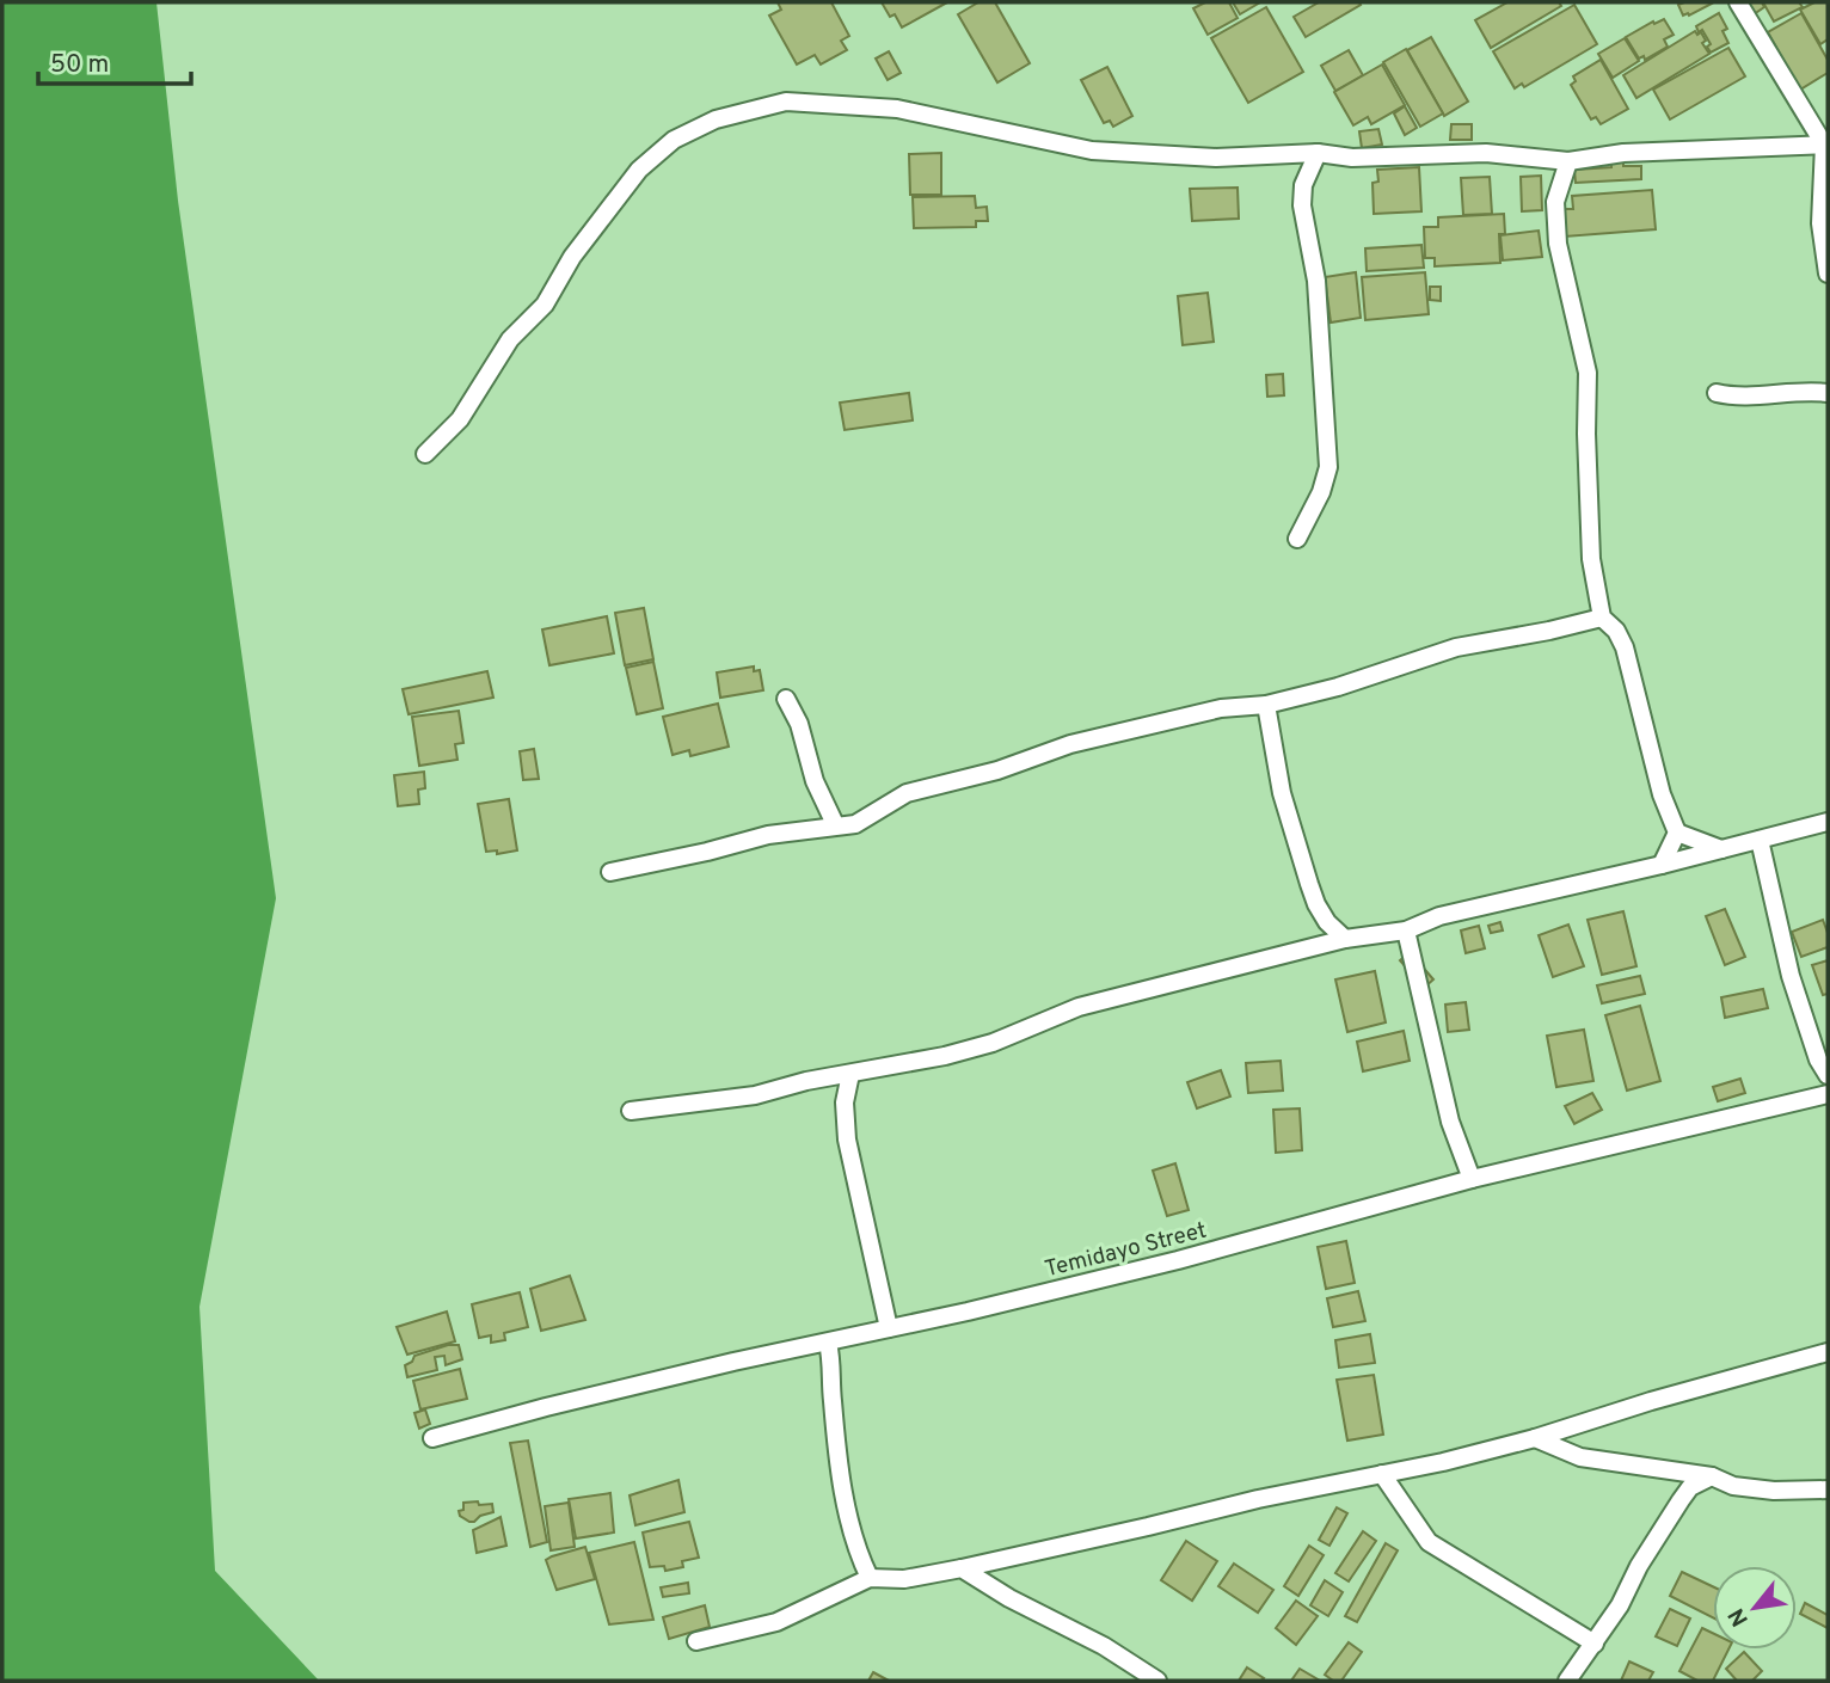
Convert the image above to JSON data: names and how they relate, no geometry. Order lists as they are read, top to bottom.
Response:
{
  "streets": {
    "street": ["Temidayo Street"]
  },
  "scale_bar": "50 m",
  "north": "bottom left"
}
